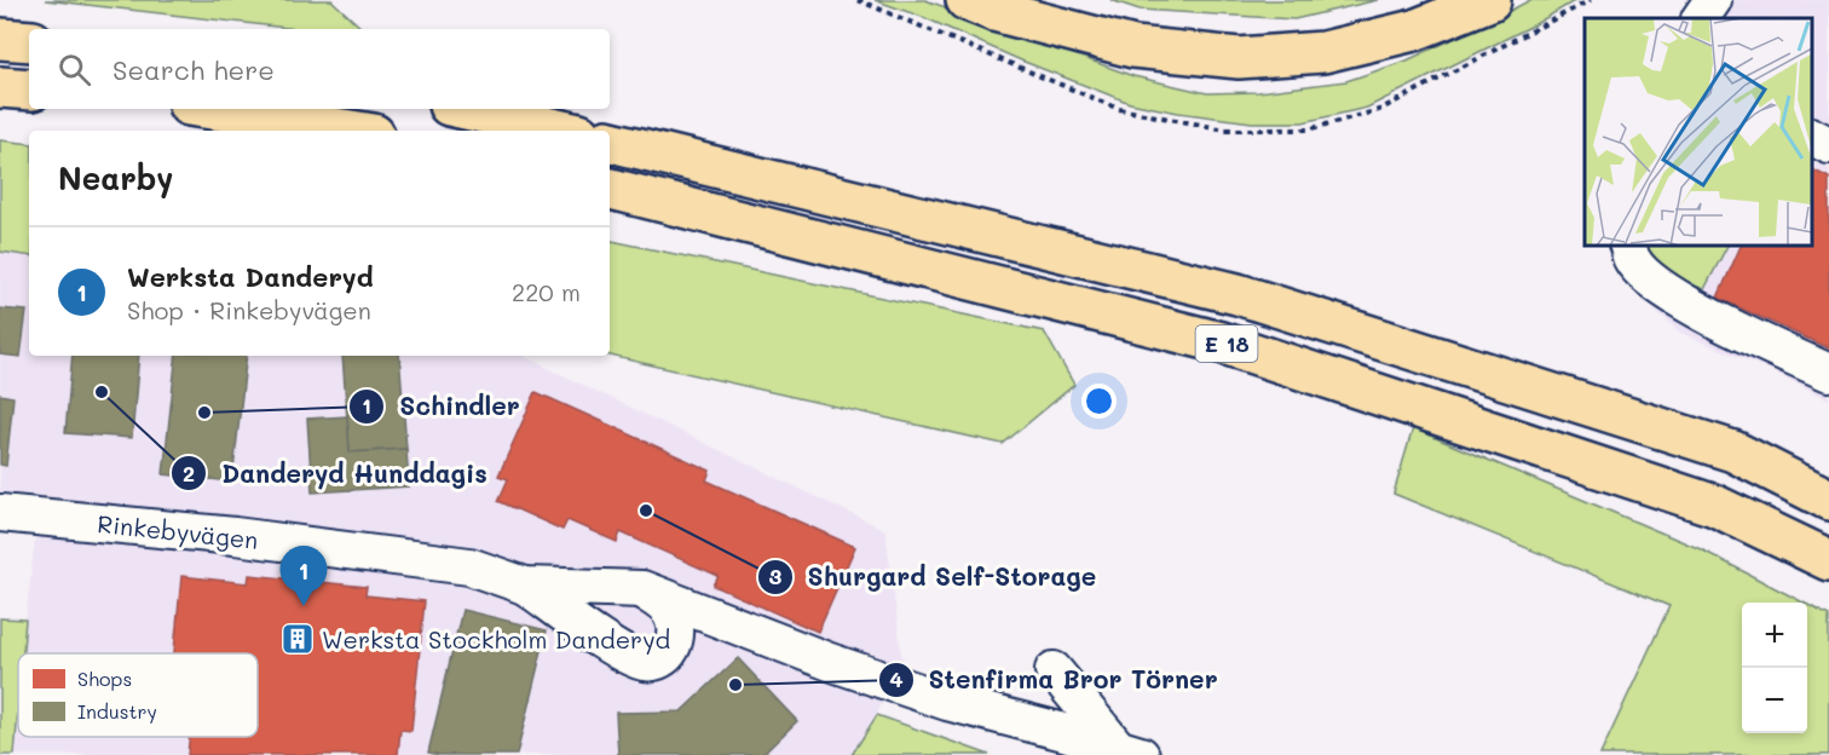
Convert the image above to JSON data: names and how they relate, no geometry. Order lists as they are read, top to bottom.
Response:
{
  "streets": {
    "main road": ["E 18"],
    "street": ["Rinkebyvägen"]
  },
  "places": {
    "other": [
      "Danderyd Hunddagis",
      "Schindler",
      "Shurgard Self-Storage",
      "Stenfirma Bror Törner"
    ],
    "building": ["Werksta Stockholm Danderyd"]
  },
  "legend": ["Shops", "Industry"],
  "page": {
    "search": "Search here",
    "heading": "Nearby",
    "list": [
      {
        "mark": "1",
        "name": "Werksta Danderyd",
        "note": "Shop · Rinkebyvägen",
        "value": "220 m"
      }
    ],
    "pins": "1",
    "map_buttons": ["+", "−"]
  }
}
